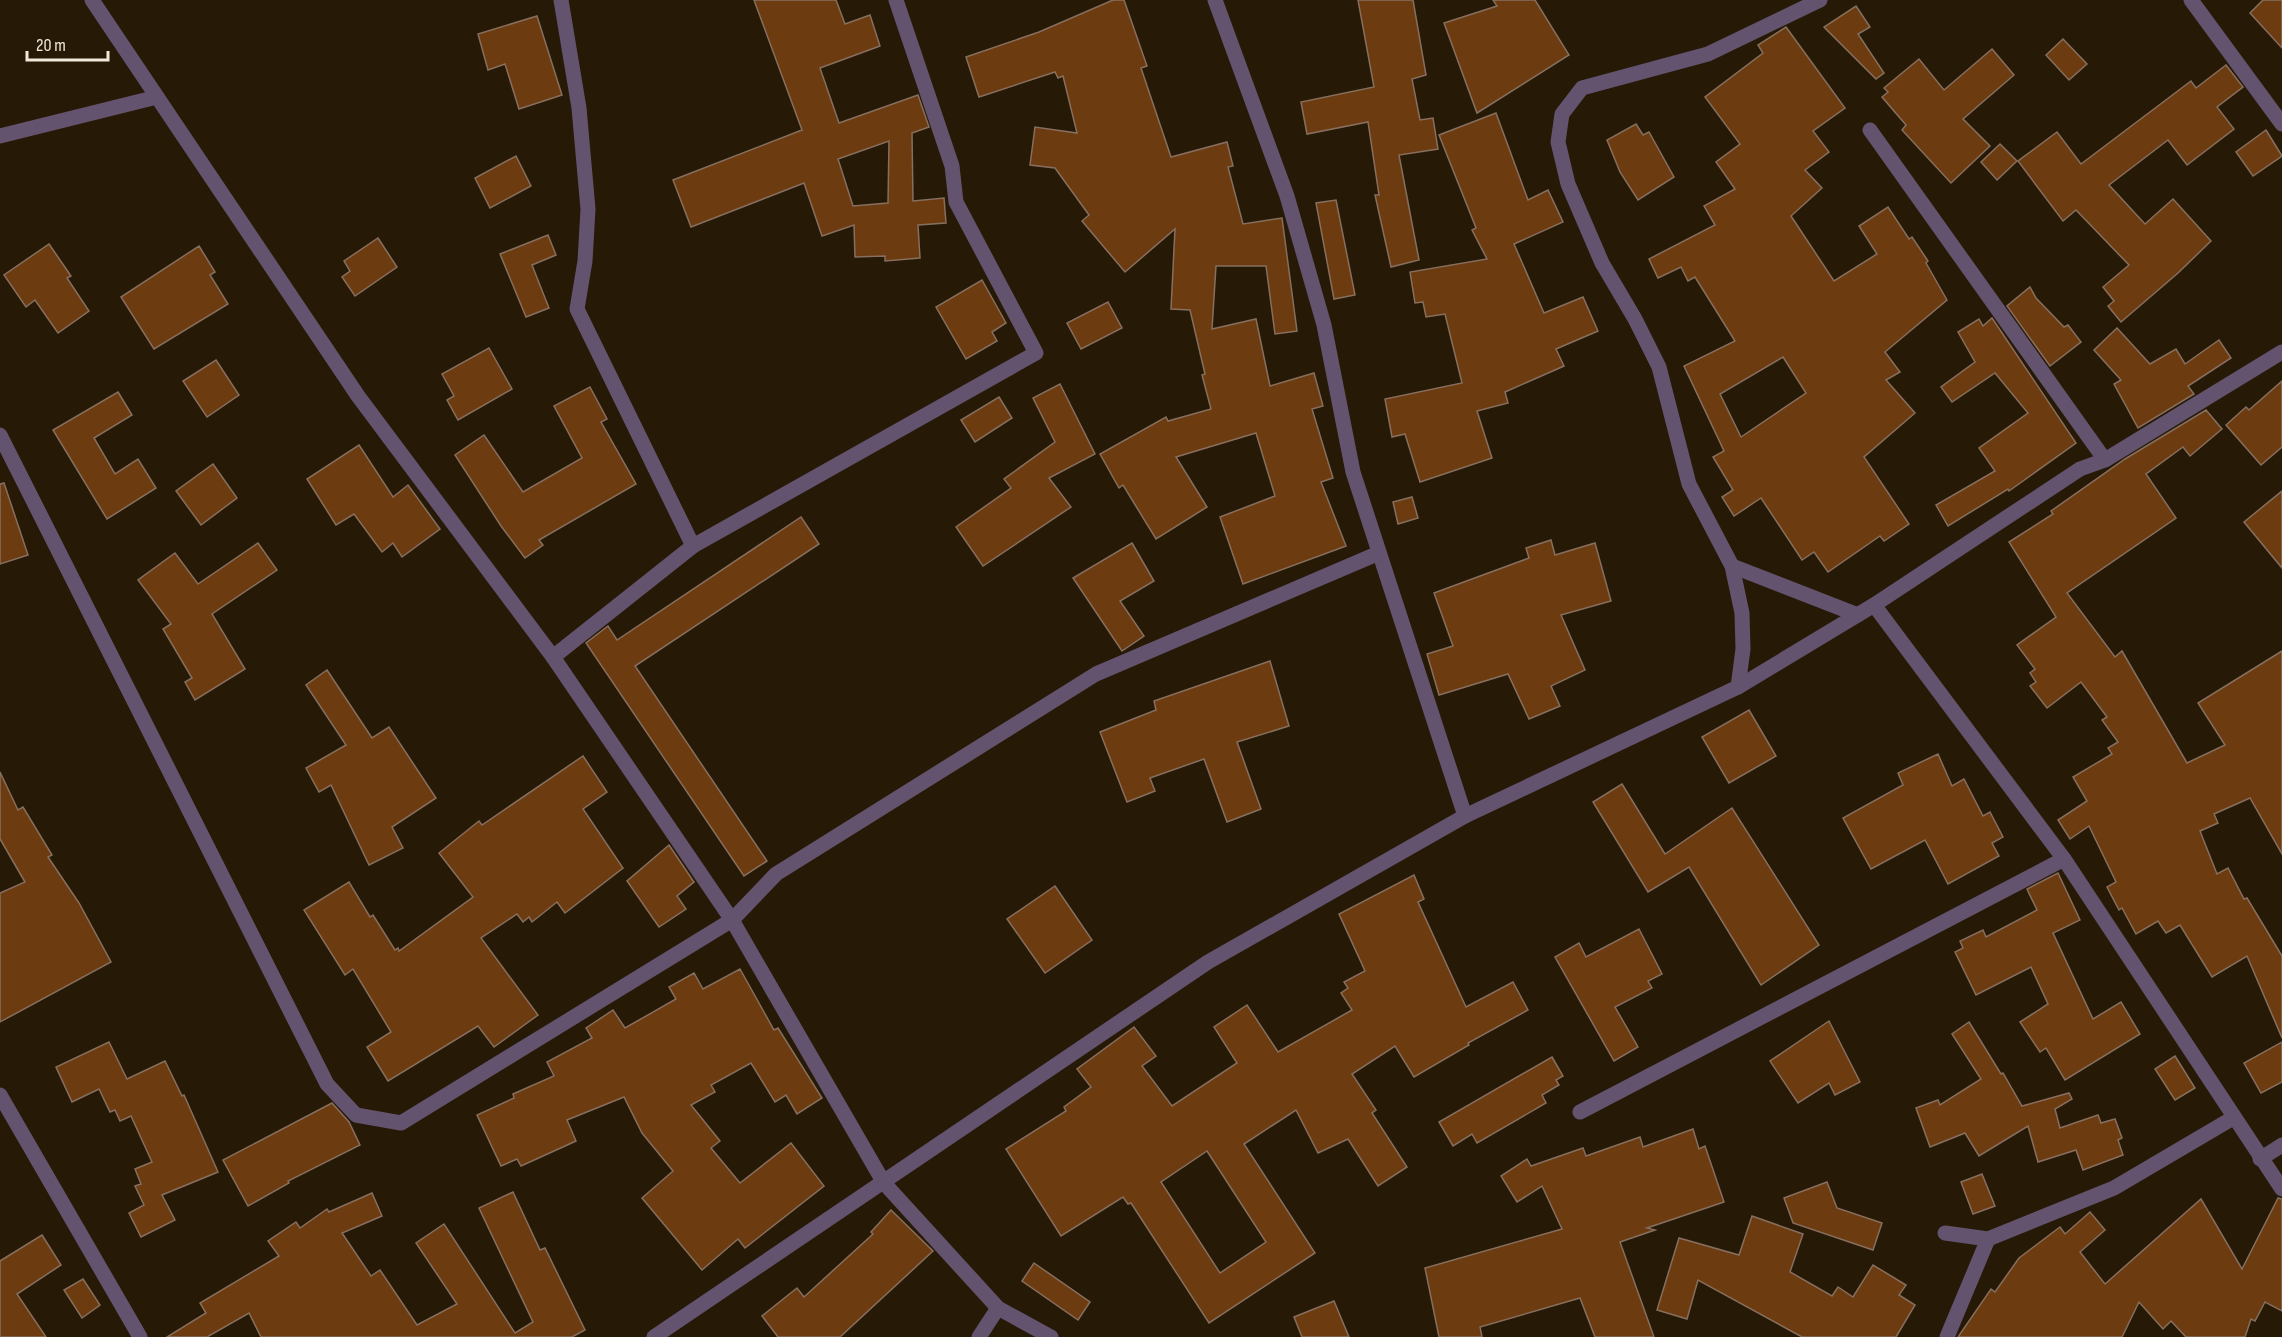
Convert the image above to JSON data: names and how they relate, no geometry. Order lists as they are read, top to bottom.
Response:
{
  "scale_bar": "20 m"
}
